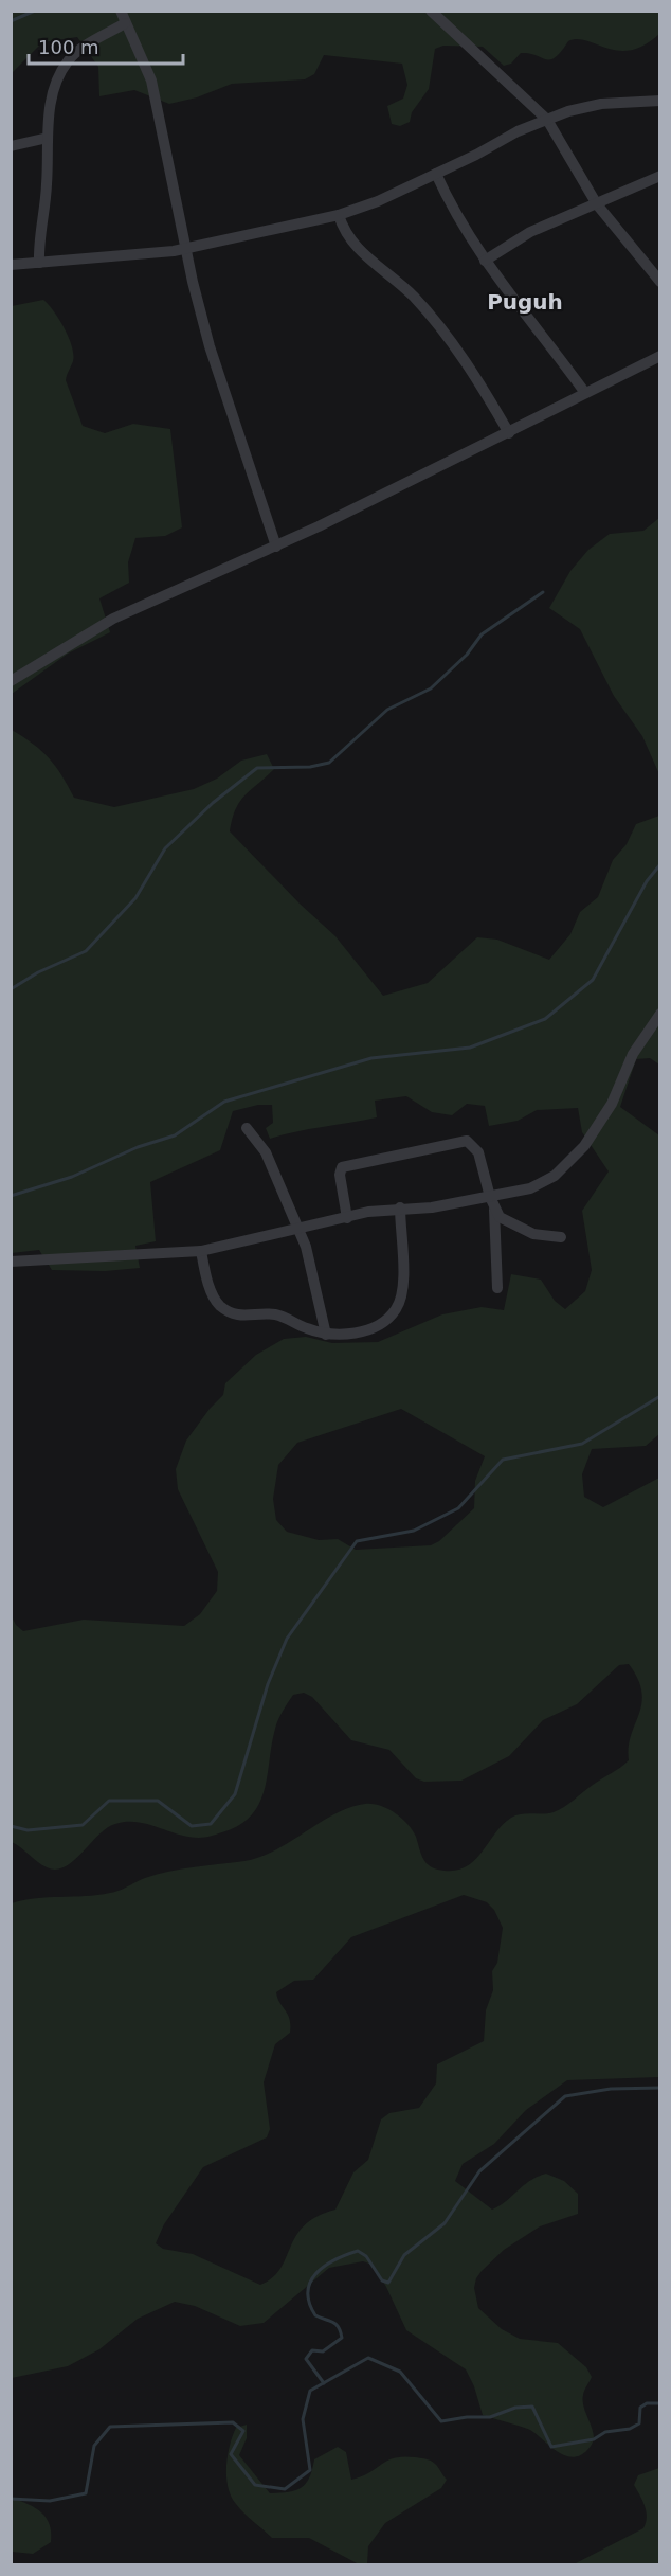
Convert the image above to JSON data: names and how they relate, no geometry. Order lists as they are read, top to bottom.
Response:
{
  "districts": ["Puguh"],
  "scale_bar": "100 m"
}
